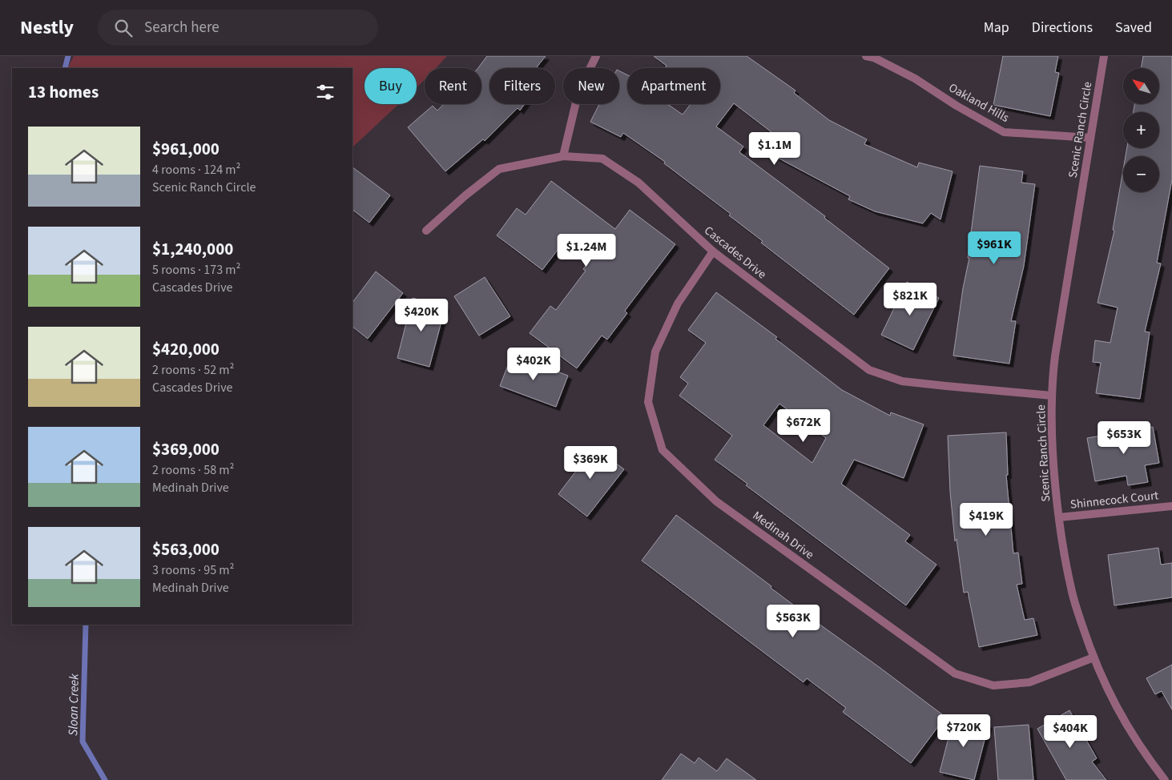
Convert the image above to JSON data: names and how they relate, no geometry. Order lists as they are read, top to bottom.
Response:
{
  "streets": {
    "street": [
      "Oakland Hills",
      "Scenic Ranch Circle",
      "Cascades Drive",
      "Shinnecock Court",
      "Medinah Drive"
    ]
  },
  "crossings": [
    ["Oakland Hills", "Scenic Ranch Circle"],
    ["Scenic Ranch Circle", "Cascades Drive"],
    ["Scenic Ranch Circle", "Shinnecock Court"],
    ["Scenic Ranch Circle", "Medinah Drive"],
    ["Cascades Drive", "Medinah Drive"]
  ],
  "water": ["Sloan Creek"],
  "north": "top left",
  "page": {
    "header": "Nestly",
    "search": "Search here",
    "nav": ["Map", "Directions", "Saved"],
    "map_buttons": ["+", "−"],
    "chip": [
      "Buy",
      "Rent",
      "Filters",
      "New",
      "Apartment"
    ],
    "heading": "13 homes",
    "list": [
      {
        "name": "$961,000",
        "note": "4 rooms · 124 m² · Scenic Ranch Circle"
      },
      {
        "name": "$1,240,000",
        "note": "5 rooms · 173 m² · Cascades Drive"
      },
      {
        "name": "$420,000",
        "note": "2 rooms · 52 m² · Cascades Drive"
      },
      {
        "name": "$369,000",
        "note": "2 rooms · 58 m² · Medinah Drive"
      },
      {
        "name": "$563,000",
        "note": "3 rooms · 95 m² · Medinah Drive"
      }
    ],
    "price": [
      "$1.1M",
      "$961K",
      "$1.24M",
      "$821K",
      "$420K",
      "$402K",
      "$672K",
      "$653K",
      "$369K",
      "$419K",
      "$563K",
      "$720K",
      "$404K"
    ]
  }
}
